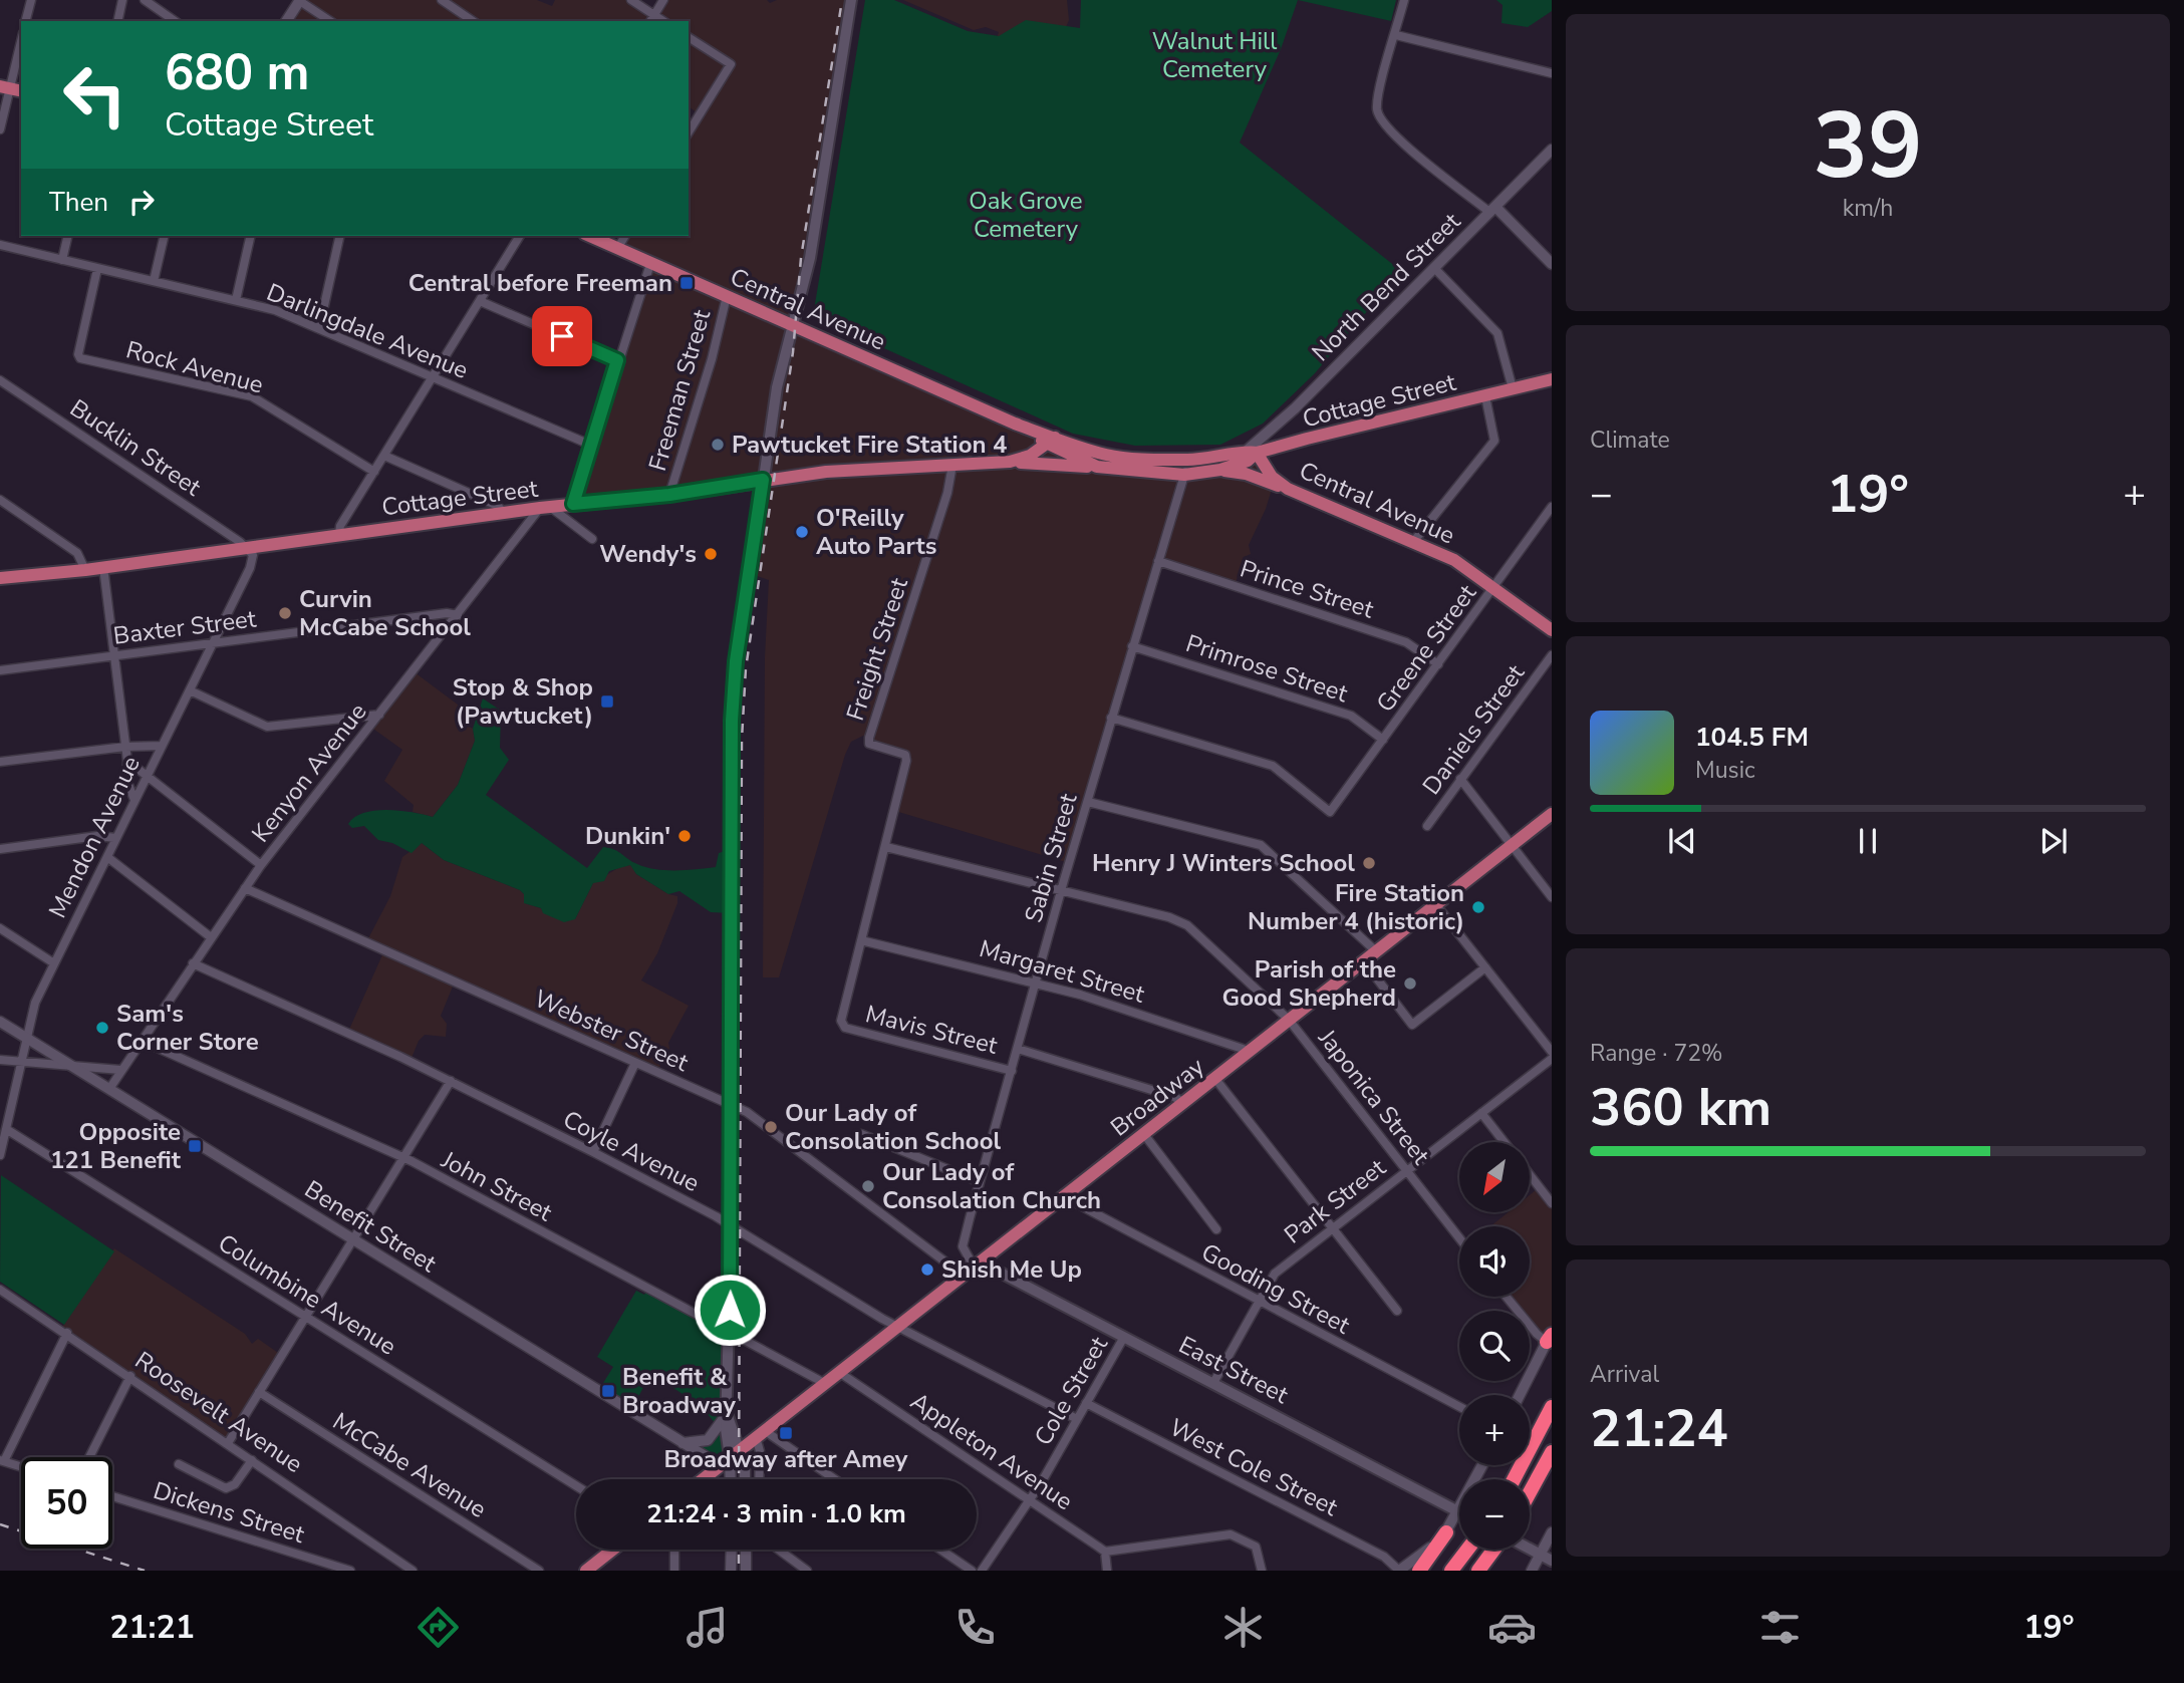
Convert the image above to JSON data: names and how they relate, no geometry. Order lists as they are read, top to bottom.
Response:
{
  "streets": {
    "main road": [
      "Central Avenue",
      "Cottage Street",
      "Broadway",
      "East Street"
    ],
    "street": [
      "North Bend Street",
      "Darlingdale Avenue",
      "Rock Avenue",
      "Freeman Street",
      "Bucklin Street",
      "Prince Street",
      "Baxter Street",
      "Greene Street",
      "Freight Street",
      "Primrose Street",
      "Daniels Street",
      "Kenyon Avenue",
      "Mendon Avenue",
      "Sabin Street",
      "Margaret Street",
      "Mavis Street",
      "Webster Street",
      "Japonica Street",
      "Coyle Avenue",
      "John Street",
      "Park Street",
      "Benefit Street",
      "Gooding Street",
      "Columbine Avenue",
      "Cole Street",
      "Roosevelt Avenue",
      "Appleton Avenue",
      "McCabe Avenue",
      "West Cole Street",
      "Dickens Street"
    ]
  },
  "crossings": [
    ["North Bend Street", "Central Avenue"],
    ["North Bend Street", "Cottage Street"],
    ["Central Avenue", "Freeman Street"],
    ["Central Avenue", "Cottage Street"],
    ["Central Avenue", "Greene Street"],
    ["Central Avenue", "Sabin Street"],
    ["Darlingdale Avenue", "Rock Avenue"],
    ["Freeman Street", "Cottage Street"],
    ["Cottage Street", "Bucklin Street"],
    ["Cottage Street", "Freight Street"],
    ["Cottage Street", "Kenyon Avenue"],
    ["Cottage Street", "Mendon Avenue"],
    ["Bucklin Street", "Mendon Avenue"],
    ["Prince Street", "Greene Street"],
    ["Prince Street", "Sabin Street"],
    ["Baxter Street", "Kenyon Avenue"],
    ["Baxter Street", "Mendon Avenue"],
    ["Greene Street", "Primrose Street"],
    ["Greene Street", "Sabin Street"],
    ["Freight Street", "Margaret Street"],
    ["Freight Street", "Mavis Street"],
    ["Freight Street", "Japonica Street"],
    ["Primrose Street", "Sabin Street"],
    ["Kenyon Avenue", "Webster Street"],
    ["Kenyon Avenue", "Coyle Avenue"],
    ["Kenyon Avenue", "John Street"],
    ["Kenyon Avenue", "Benefit Street"],
    ["Mendon Avenue", "Benefit Street"],
    ["Mendon Avenue", "Columbine Avenue"],
    ["Sabin Street", "Margaret Street"],
    ["Sabin Street", "Mavis Street"],
    ["Sabin Street", "Webster Street"],
    ["Sabin Street", "Broadway"],
    ["Sabin Street", "Japonica Street"],
    ["Sabin Street", "East Street"],
    ["Margaret Street", "Broadway"],
    ["Webster Street", "Broadway"],
    ["Webster Street", "East Street"],
    ["Broadway", "Japonica Street"],
    ["Broadway", "Coyle Avenue"],
    ["Broadway", "John Street"],
    ["Broadway", "Benefit Street"],
    ["Broadway", "Gooding Street"],
    ["Broadway", "East Street"],
    ["Broadway", "Appleton Avenue"],
    ["Japonica Street", "Park Street"],
    ["Coyle Avenue", "Cole Street"],
    ["Park Street", "Gooding Street"],
    ["Park Street", "East Street"],
    ["East Street", "Cole Street"],
    ["Cole Street", "Appleton Avenue"],
    ["Cole Street", "West Cole Street"]
  ],
  "parks": ["Walnut Hill Cemetery", "Oak Grove Cemetery"],
  "places": {
    "transit": [
      "Central before Freeman",
      "Stop & Shop (Pawtucket)",
      "Opposite 121 Benefit",
      "Benefit & Broadway",
      "Broadway after Amey"
    ],
    "other": [
      "Pawtucket Fire Station 4",
      "O'Reilly Auto Parts",
      "Wendy's",
      "Curvin McCabe School",
      "Dunkin'",
      "Henry J Winters School",
      "Fire Station Number 4 (historic)",
      "Parish of the Good Shepherd",
      "Sam's Corner Store",
      "Our Lady of Consolation School",
      "Our Lady of Consolation Church",
      "Shish Me Up"
    ]
  },
  "north": "bottom left",
  "page": {
    "tile": [
      ["39", "km/h"],
      "Climate",
      ["Range · 72%", "360 km"],
      ["Arrival", "21:24"]
    ],
    "turn": ["680 m", "Cottage Street"],
    "then": "Then",
    "heat": ["−", "19°", "+"],
    "song": ["104.5 FM", "Music"],
    "map_buttons": ["+", "−"],
    "limit": "50",
    "trip": "21:24 · 3 min · 1.0 km",
    "tabs": ["21:21", "19°"]
  }
}
